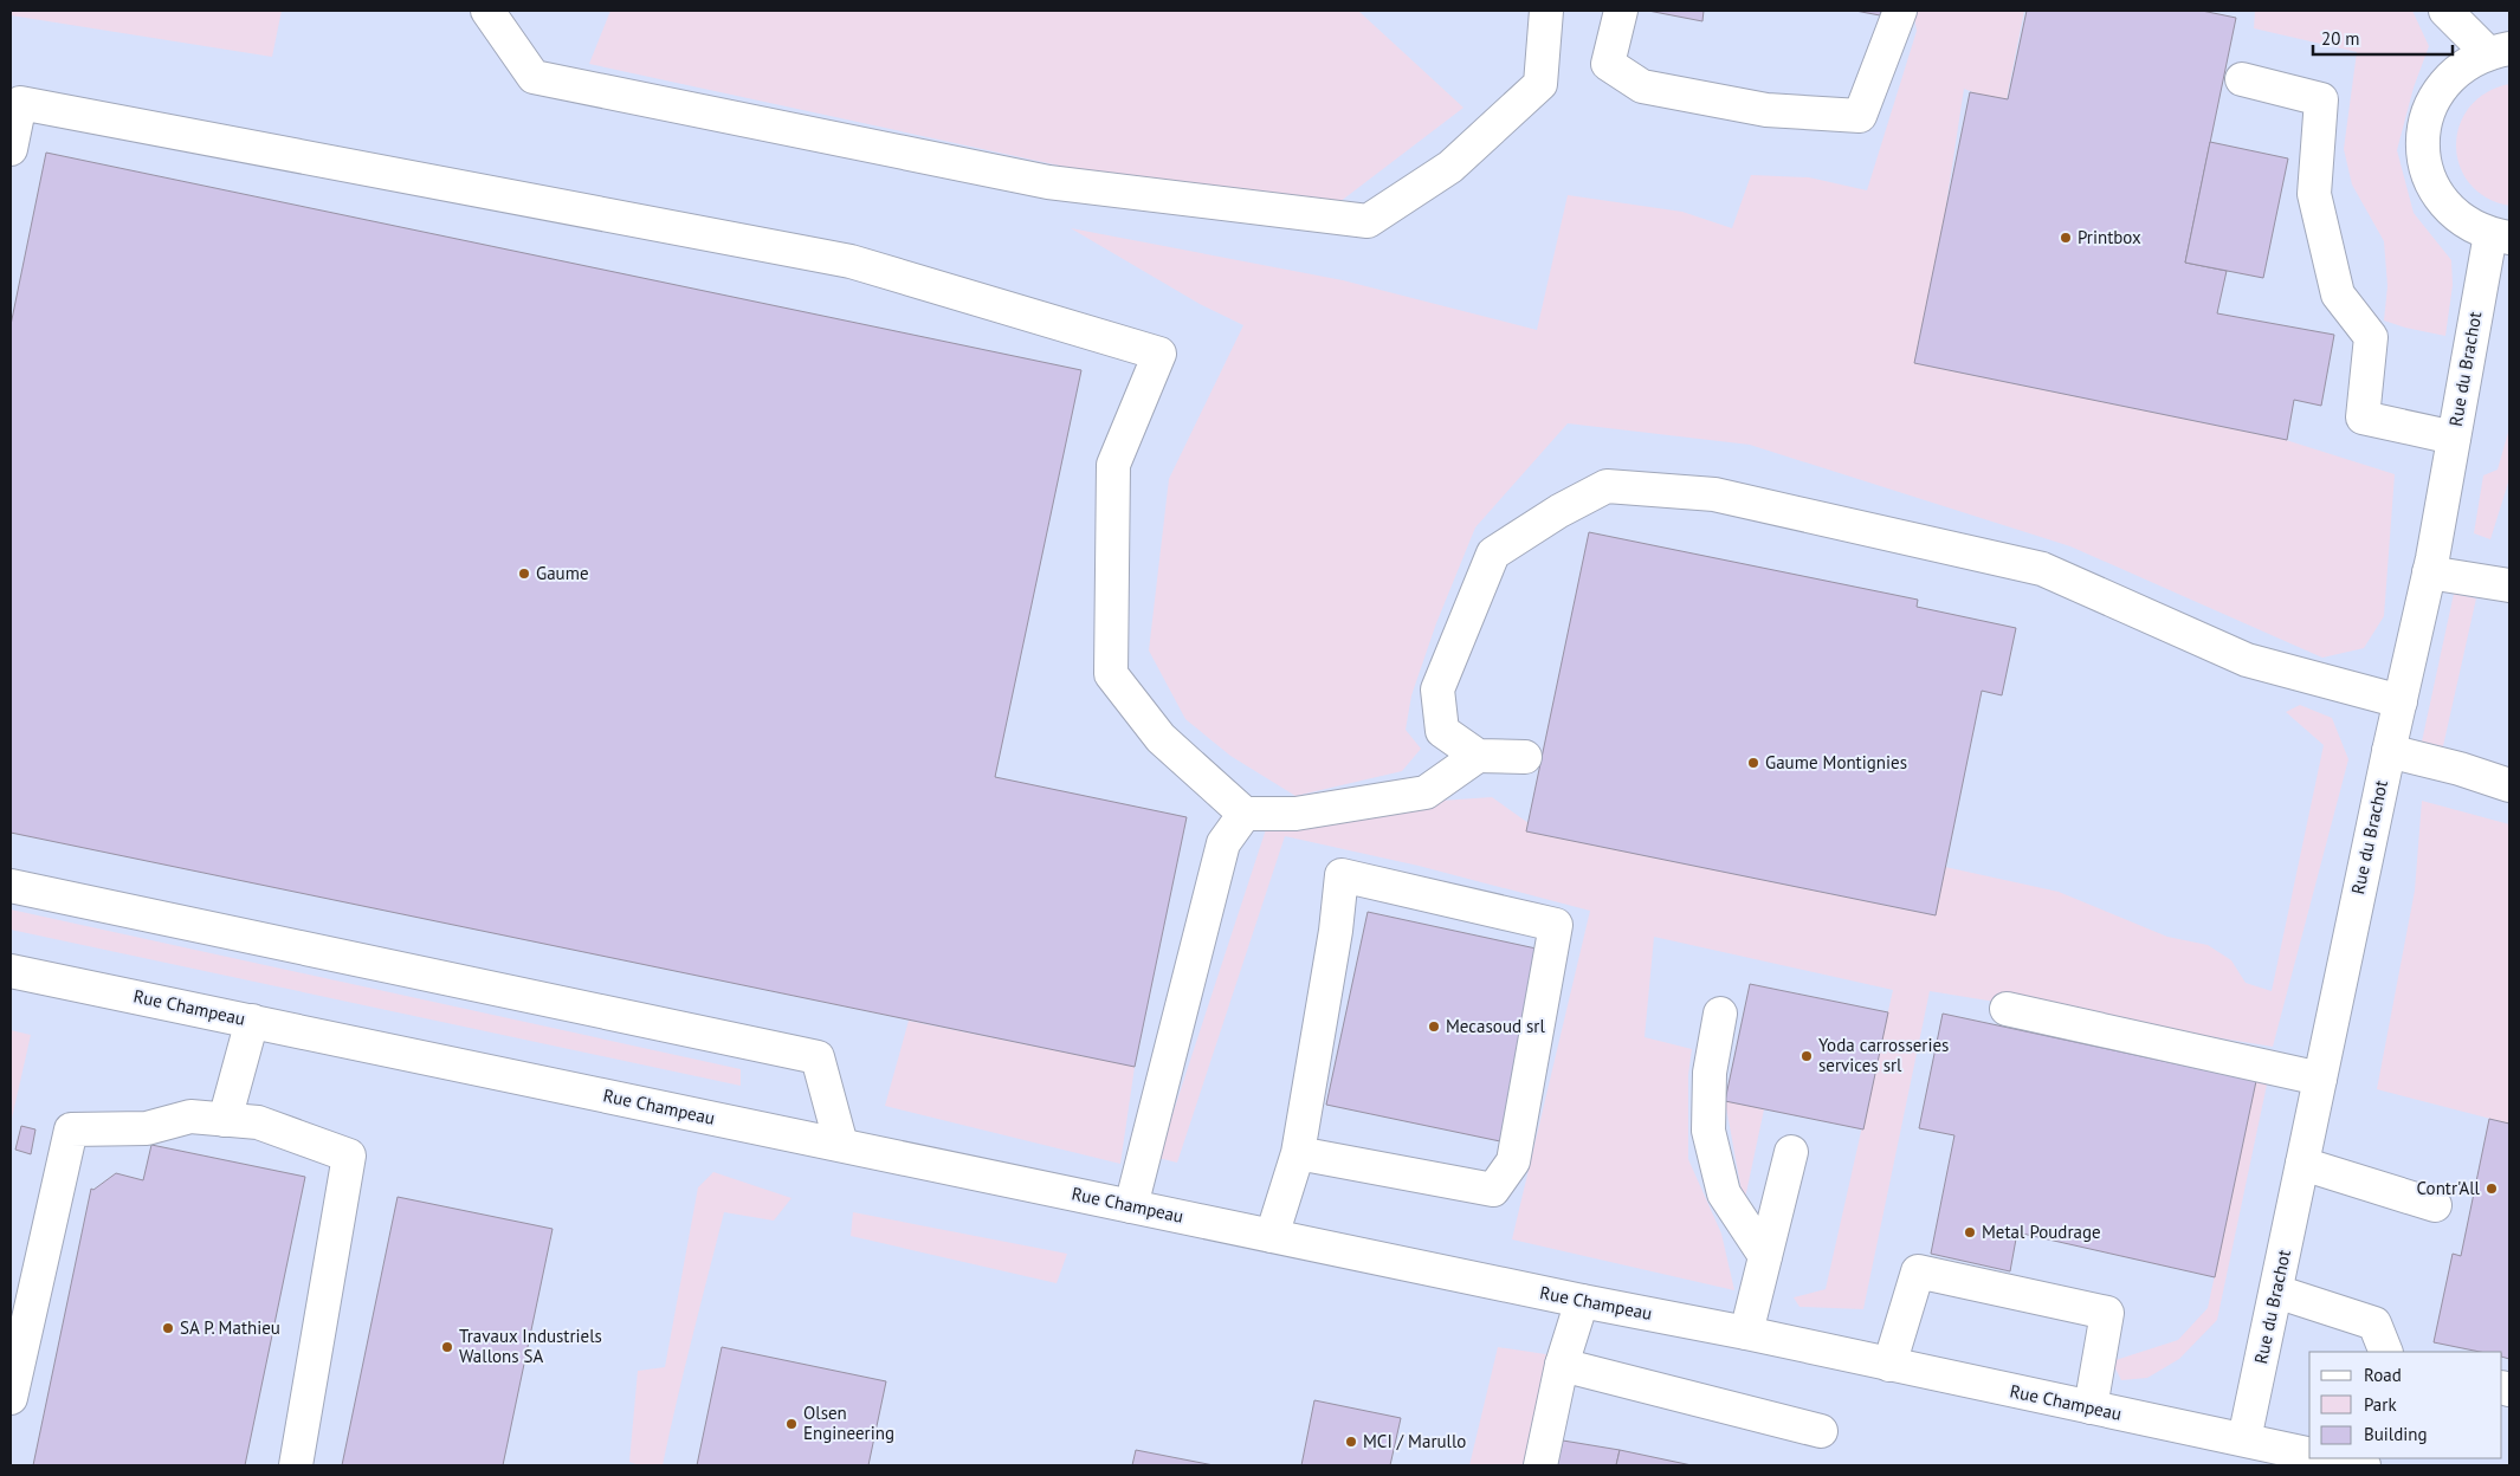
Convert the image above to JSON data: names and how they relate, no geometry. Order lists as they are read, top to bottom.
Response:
{
  "streets": {
    "street": ["Rue du Brachot", "Rue Champeau"]
  },
  "crossings": [
    ["Rue du Brachot", "Rue Champeau"]
  ],
  "places": [
    "Printbox",
    "Gaume",
    "Gaume Montignies",
    "Mecasoud srl",
    "Yoda carrosseries services srl",
    "Contr'All",
    "Metal Poudrage",
    "SA P. Mathieu",
    "Travaux Industriels Wallons SA",
    "Olsen Engineering",
    "MCI / Marullo"
  ],
  "legend": ["Road", "Park", "Building"],
  "scale_bar": "20 m"
}
